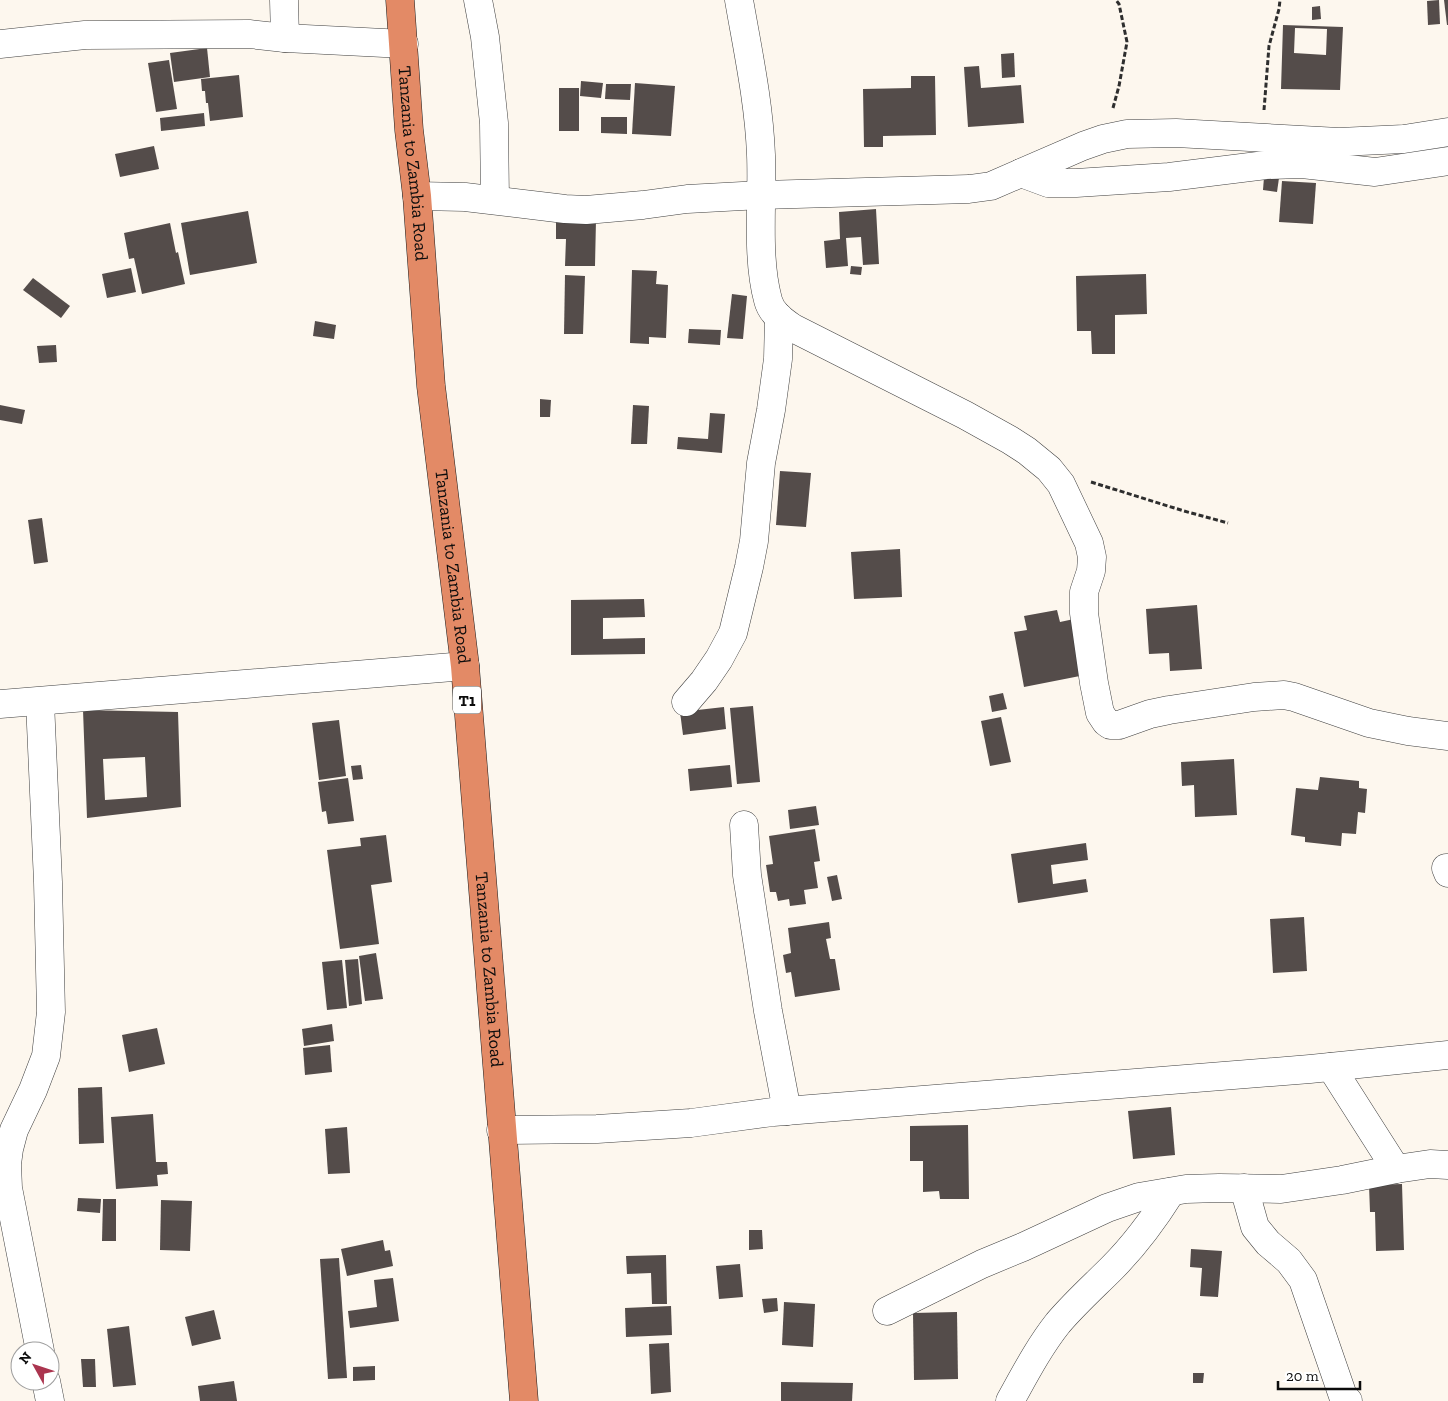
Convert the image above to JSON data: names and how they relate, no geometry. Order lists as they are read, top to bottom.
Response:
{
  "streets": {
    "highway": ["Tanzania to Zambia Road", "T1"]
  },
  "scale_bar": "20 m",
  "north": "top left"
}
